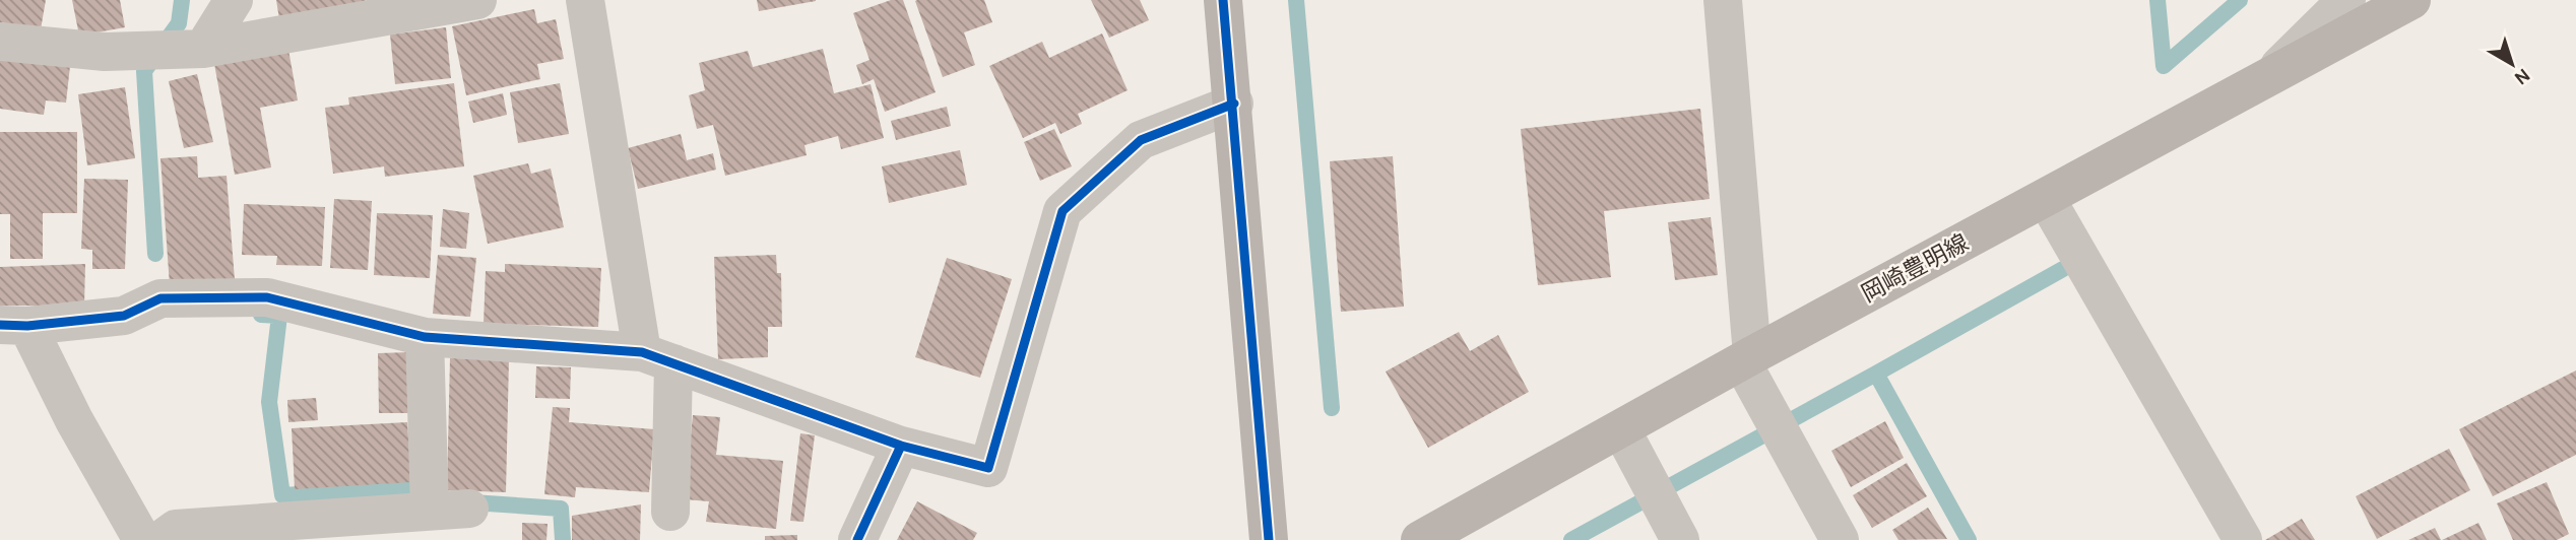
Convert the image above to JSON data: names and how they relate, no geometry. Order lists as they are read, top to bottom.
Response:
{
  "streets": {
    "main road": ["岡崎豊明線"]
  },
  "north": "bottom right"
}
